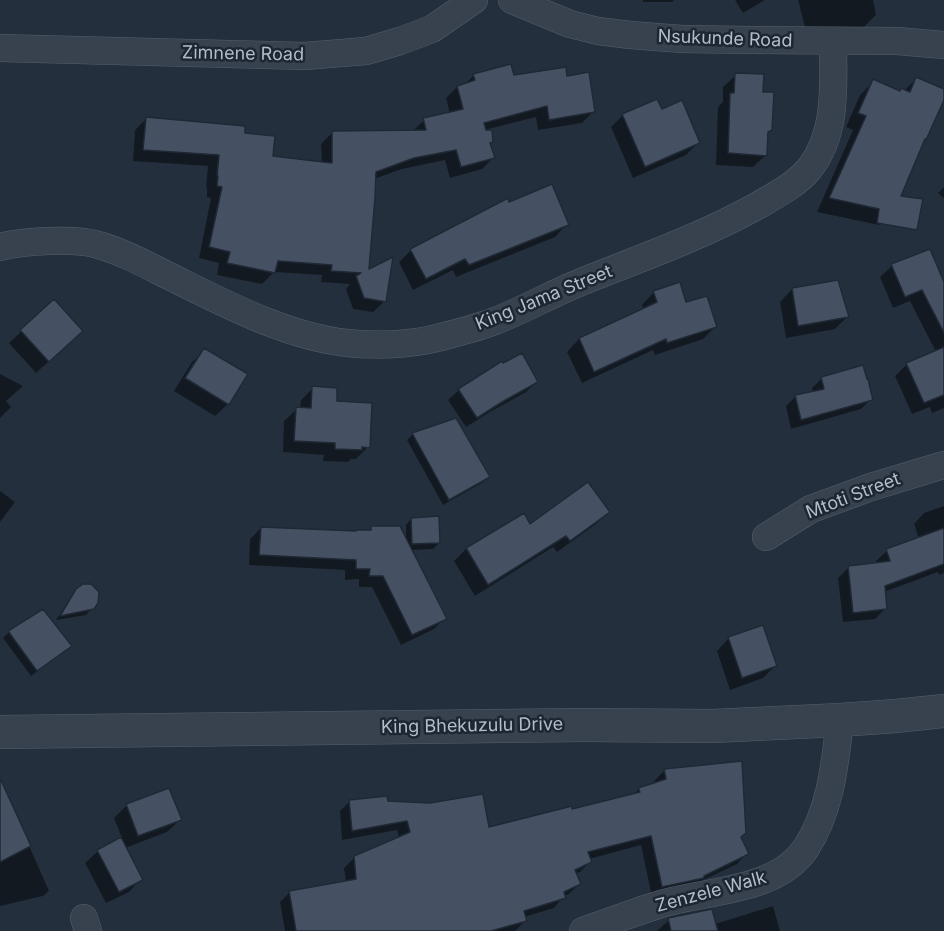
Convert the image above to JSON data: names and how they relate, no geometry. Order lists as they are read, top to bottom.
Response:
{
  "streets": {
    "street": [
      "Nsukunde Road",
      "Zimnene Road",
      "King Jama Street",
      "Mtoti Street",
      "King Bhekuzulu Drive",
      "Zenzele Walk"
    ]
  },
  "crossings": [
    ["Nsukunde Road", "King Jama Street"],
    ["King Bhekuzulu Drive", "Zenzele Walk"]
  ]
}
